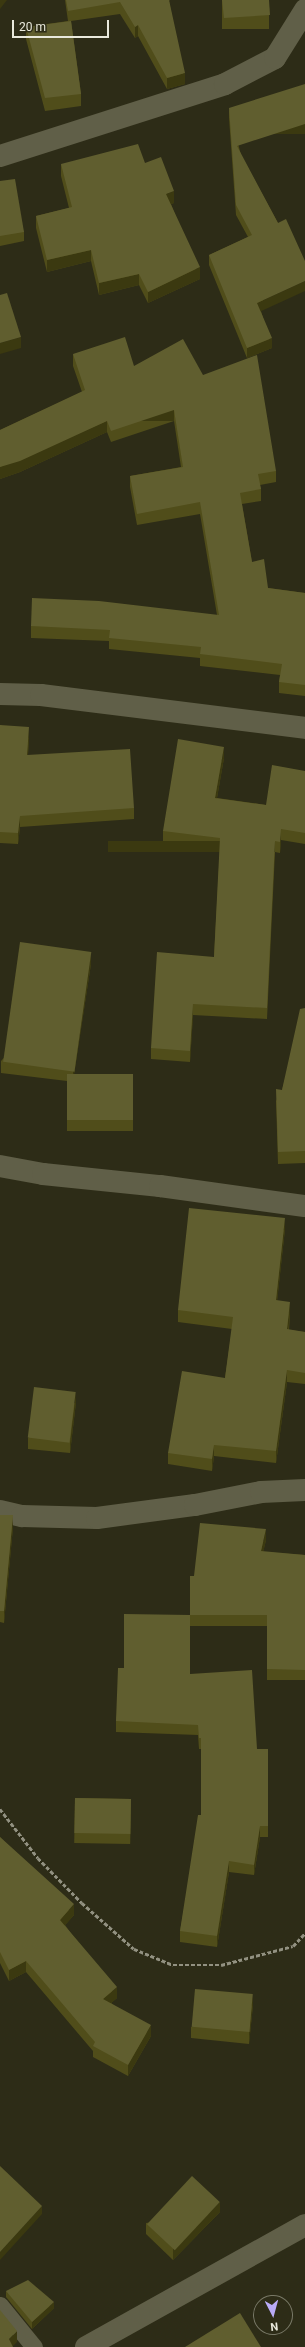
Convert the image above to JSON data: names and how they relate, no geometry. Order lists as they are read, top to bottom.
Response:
{
  "scale_bar": "20 m",
  "north": "bottom"
}
